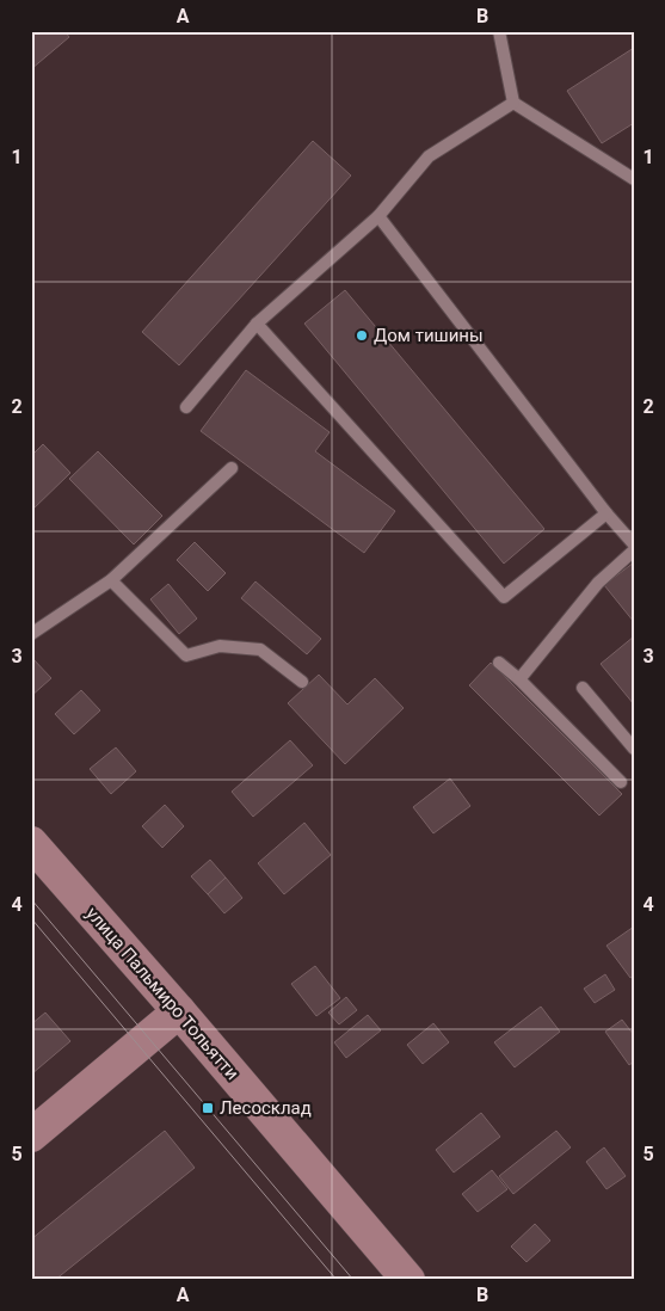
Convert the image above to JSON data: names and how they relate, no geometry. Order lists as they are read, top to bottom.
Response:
{
  "streets": {
    "street": ["улица Пальмиро Тольятти"]
  },
  "places": {
    "other": ["Дом тишины"],
    "transit": ["Лесосклад"]
  },
  "grid": {
    "columns": ["A", "B"],
    "rows": [
      "1",
      "2",
      "3",
      "4",
      "5"
    ]
  }
}
